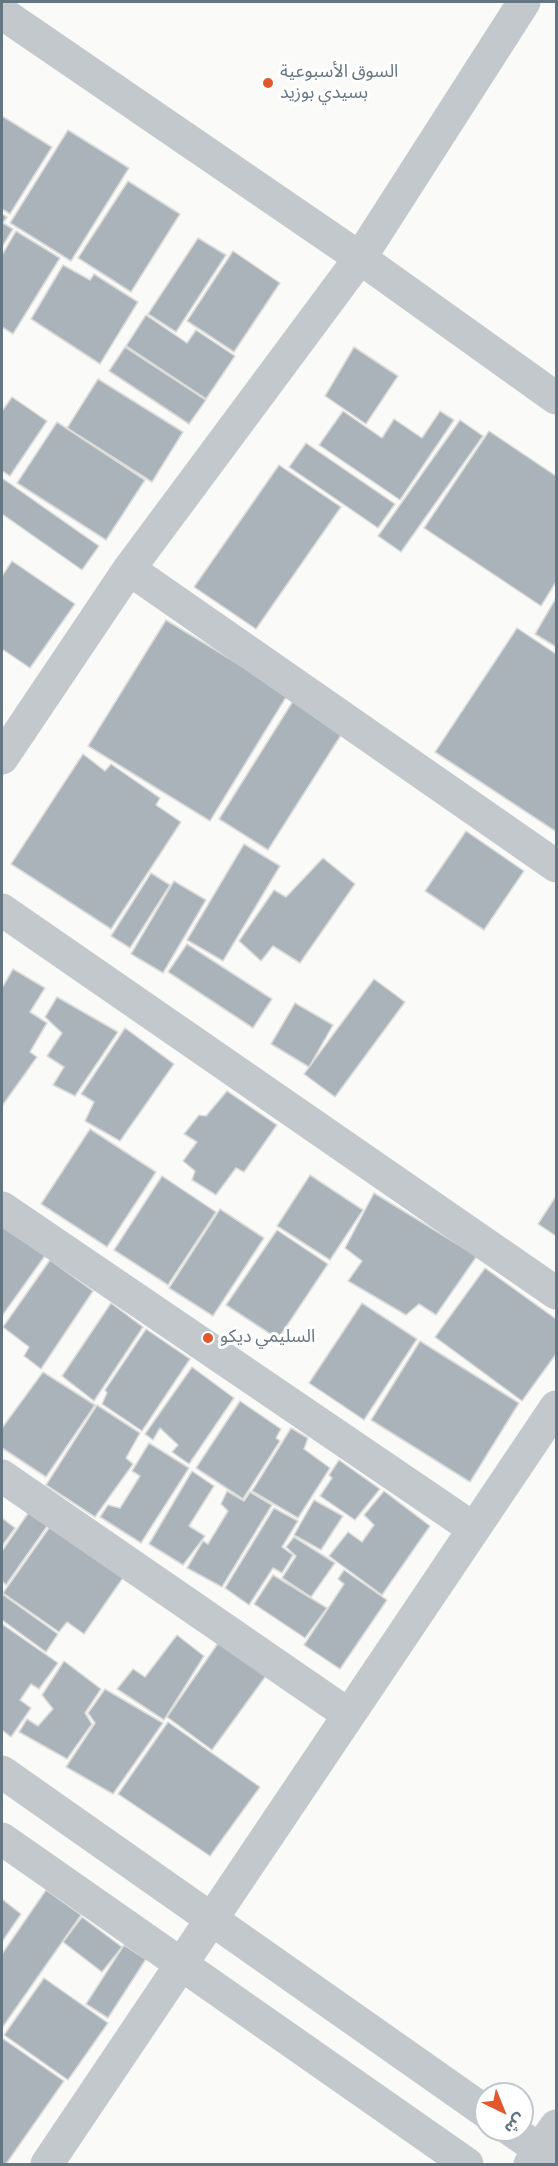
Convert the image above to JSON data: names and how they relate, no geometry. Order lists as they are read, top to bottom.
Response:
{
  "places": ["السوق الأسبوعية بسيدي بوزيد", "السليمي ديكو"],
  "north": "bottom right"
}
